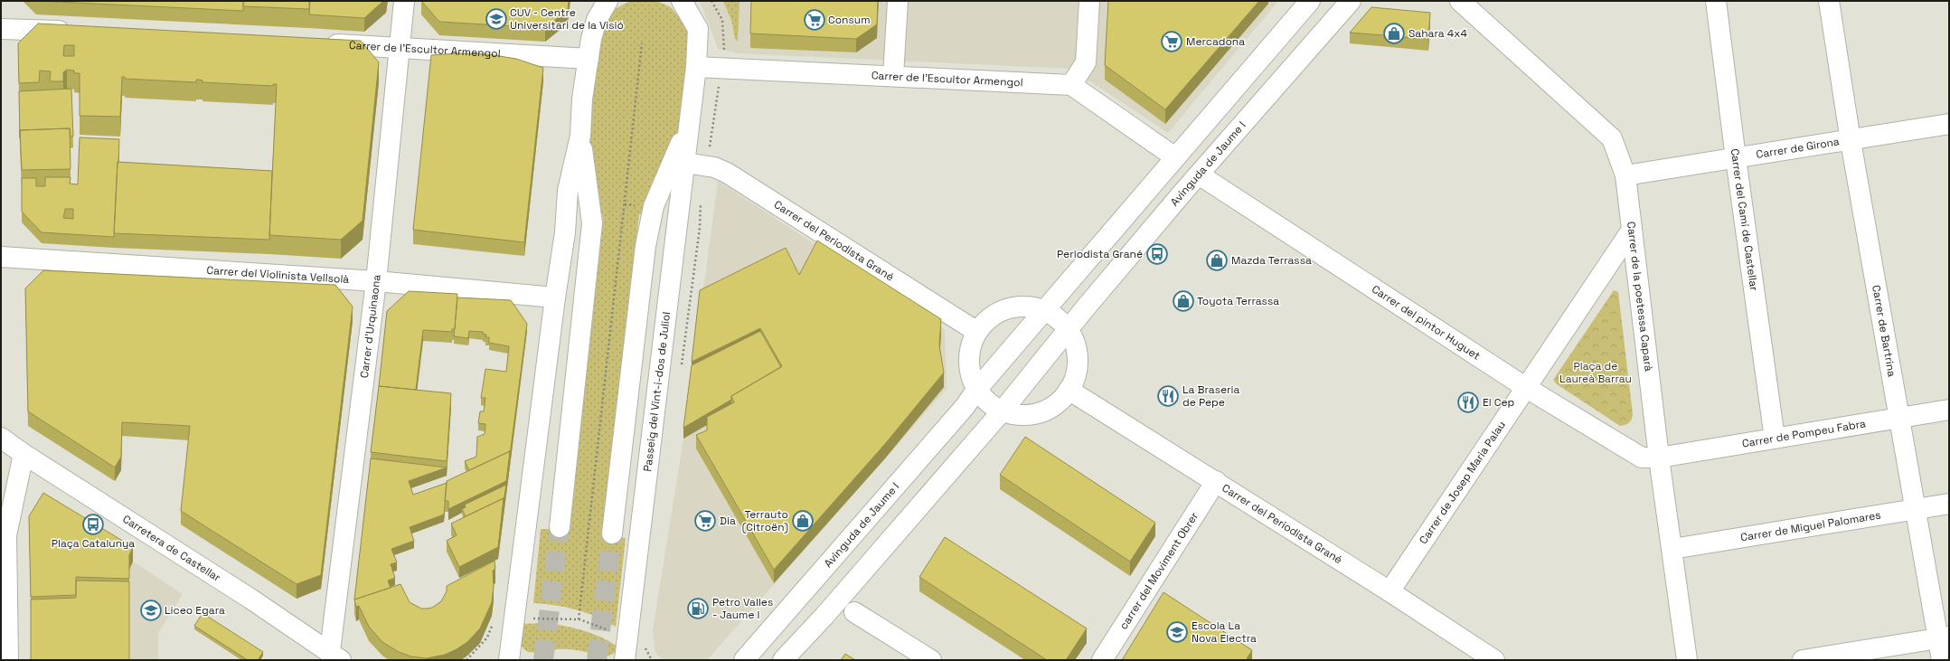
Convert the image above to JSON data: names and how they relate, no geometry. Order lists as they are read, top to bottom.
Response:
{
  "streets": {
    "street": [
      "Carrer de l'Escultor Armengol",
      "Carrer de Girona",
      "Avinguda de Jaume I",
      "Carrer del Camí de Castellar",
      "Carrer del Periodista Grané",
      "Carrer del Violinista Vellsolà",
      "Carrer de la poetessa Caparà",
      "Carrer del pintor Huguet",
      "Carrer d'Urquinaona",
      "Carrer de Bartrina",
      "Passeig del Vint-i-dos de Juliol",
      "Carrer de Pompeu Fabra",
      "Carrer de Josep Maria Palau",
      "Carrer de Miguel Palomares",
      "Carretera de Castellar",
      "carrer del Moviment Obrer"
    ]
  },
  "crossings": [
    ["Carrer de l'Escultor Armengol", "Carrer d'Urquinaona"],
    ["Carrer de l'Escultor Armengol", "Passeig del Vint-i-dos de Juliol"],
    ["Carrer de Girona", "Carrer del Camí de Castellar"],
    ["Carrer de Girona", "Carrer de la poetessa Caparà"],
    ["Carrer de Girona", "Carrer de Bartrina"],
    ["Avinguda de Jaume I", "Carrer del pintor Huguet"],
    ["Carrer del Camí de Castellar", "Carrer de Pompeu Fabra"],
    ["Carrer del Periodista Grané", "Passeig del Vint-i-dos de Juliol"],
    ["Carrer del Periodista Grané", "Carrer de Josep Maria Palau"],
    ["Carrer del Periodista Grané", "carrer del Moviment Obrer"],
    ["Carrer del Violinista Vellsolà", "Carrer d'Urquinaona"],
    ["Carrer de la poetessa Caparà", "Carrer del pintor Huguet"],
    ["Carrer de la poetessa Caparà", "Carrer de Pompeu Fabra"],
    ["Carrer de la poetessa Caparà", "Carrer de Josep Maria Palau"],
    ["Carrer de la poetessa Caparà", "Carrer de Miguel Palomares"],
    ["Carrer del pintor Huguet", "Carrer de Pompeu Fabra"],
    ["Carrer del pintor Huguet", "Carrer de Josep Maria Palau"],
    ["Carrer d'Urquinaona", "Carretera de Castellar"],
    ["Carrer de Bartrina", "Carrer de Pompeu Fabra"],
    ["Carrer de Bartrina", "Carrer de Miguel Palomares"]
  ],
  "parks": ["Plaça de Laureà Barrau"],
  "places": {
    "school or university": ["CUV - Centre Universitari de la Visió", "Liceo Egara", "Escola La Nova Electra"],
    "supermarket": ["Consum", "Mercadona", "Dia"],
    "shop": [
      "Sahara 4x4",
      "Mazda Terrassa",
      "Toyota Terrassa",
      "Terrauto (Citroën)"
    ],
    "bus stop": ["Periodista Grané", "Plaça Catalunya"],
    "restaurant": ["La Braseria de Pepe", "El Cep"],
    "fuel station": ["Petro Valles - Jaume I"]
  }
}
